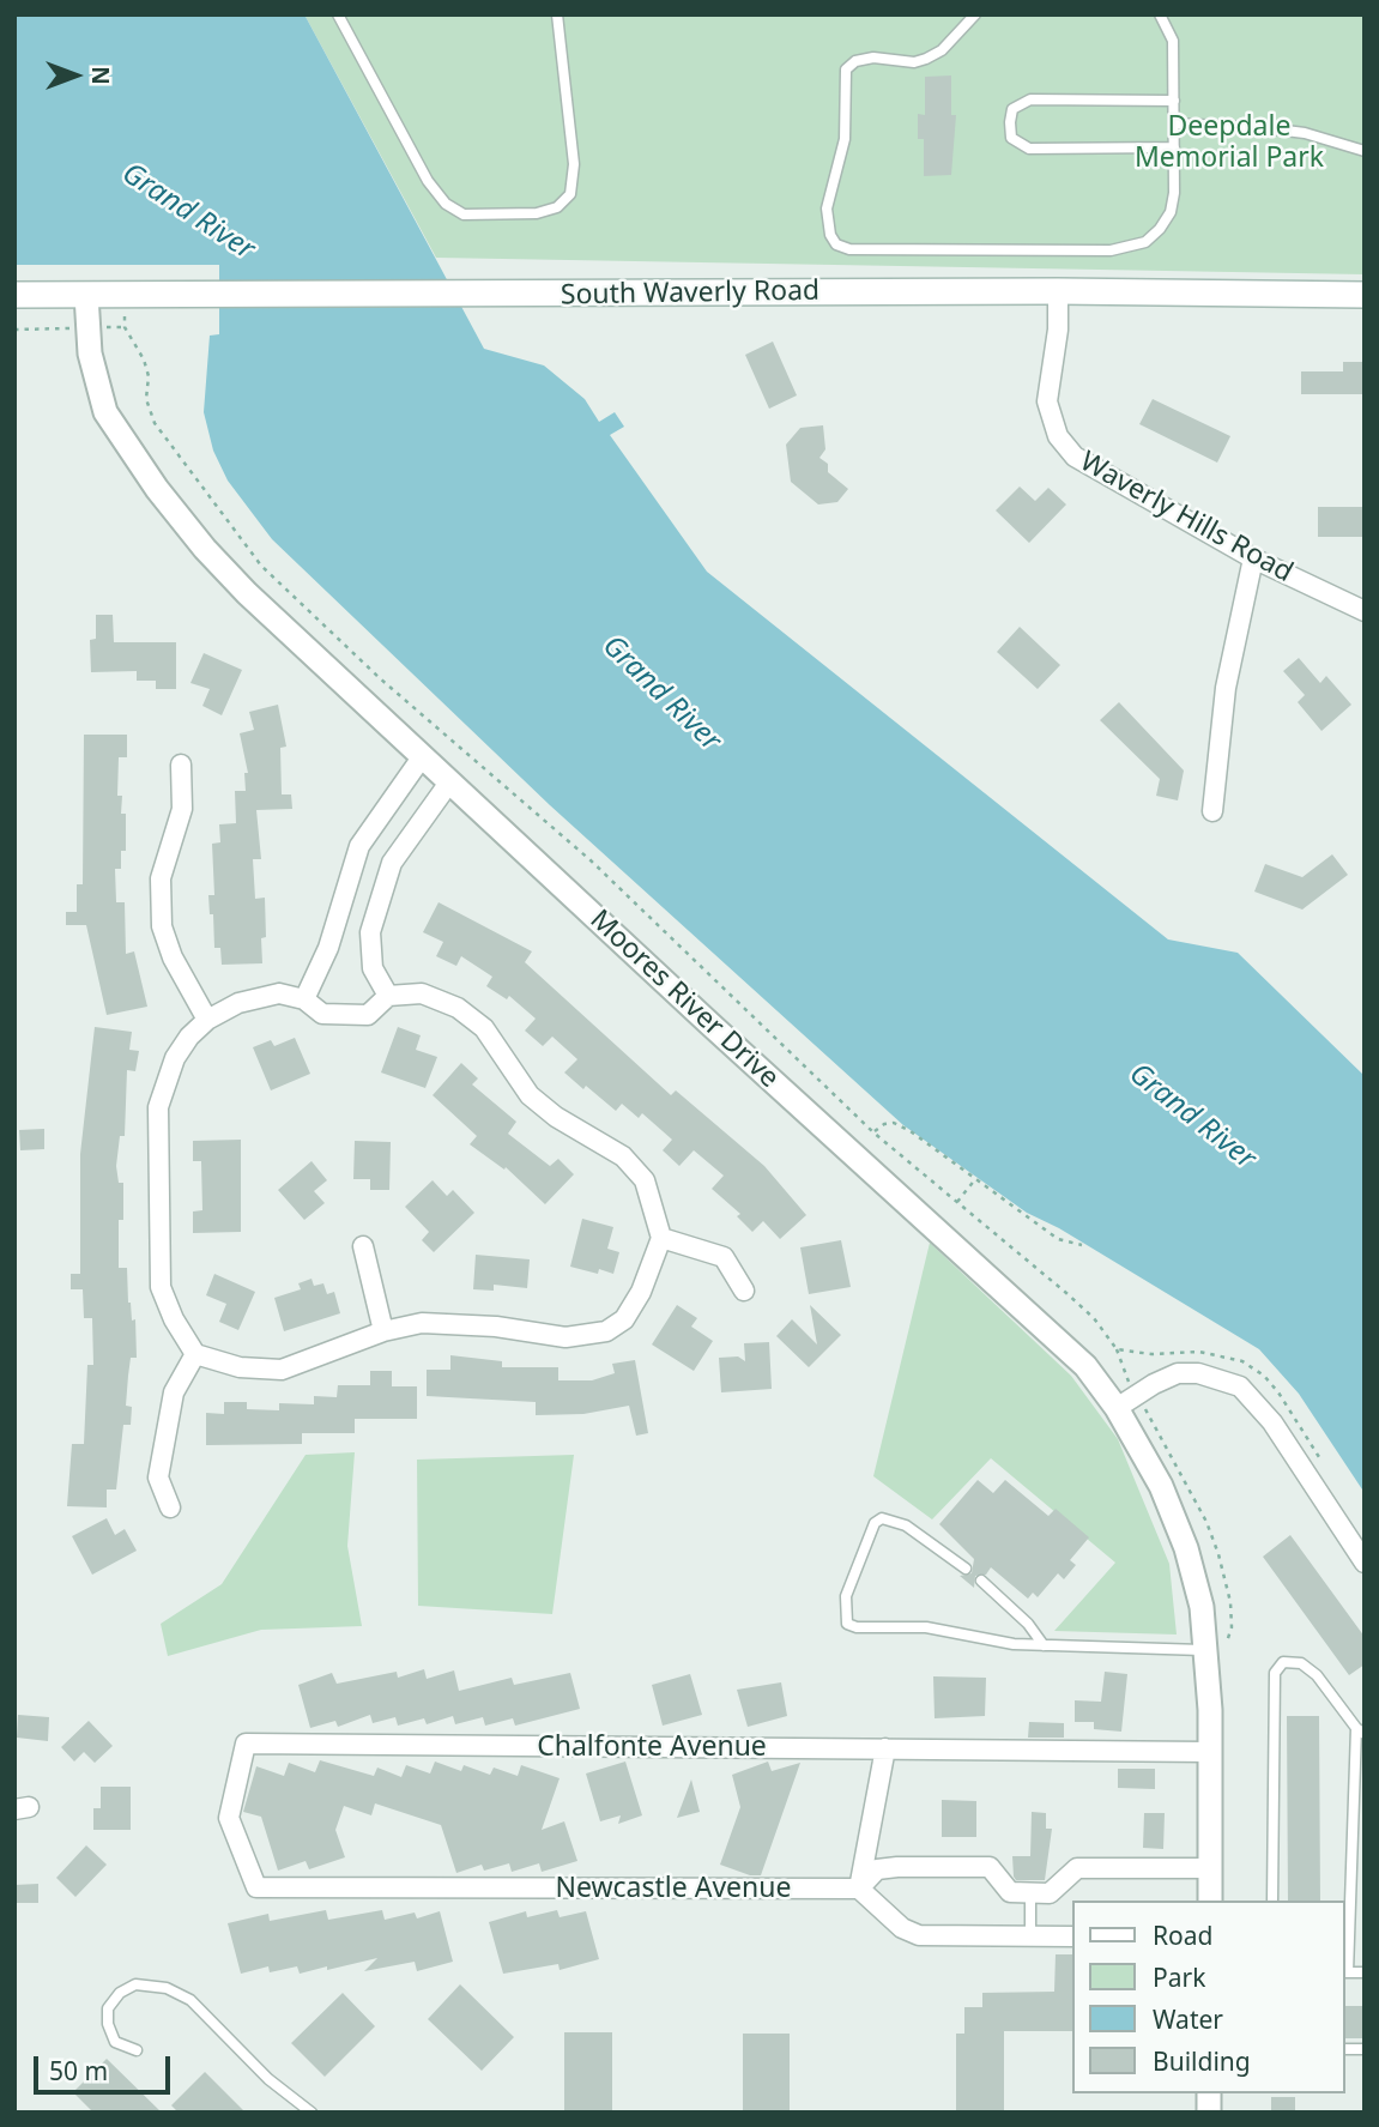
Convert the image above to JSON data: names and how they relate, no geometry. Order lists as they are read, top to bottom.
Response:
{
  "streets": {
    "main road": ["South Waverly Road"],
    "street": [
      "Waverly Hills Road",
      "Moores River Drive",
      "Chalfonte Avenue",
      "Newcastle Avenue"
    ]
  },
  "crossings": [
    ["South Waverly Road", "Waverly Hills Road"],
    ["South Waverly Road", "Moores River Drive"],
    ["Moores River Drive", "Chalfonte Avenue"],
    ["Chalfonte Avenue", "Newcastle Avenue"]
  ],
  "water": ["Grand River"],
  "parks": ["Deepdale Memorial Park"],
  "legend": [
    "Road",
    "Park",
    "Water",
    "Building"
  ],
  "scale_bar": "50 m",
  "north": "right"
}
